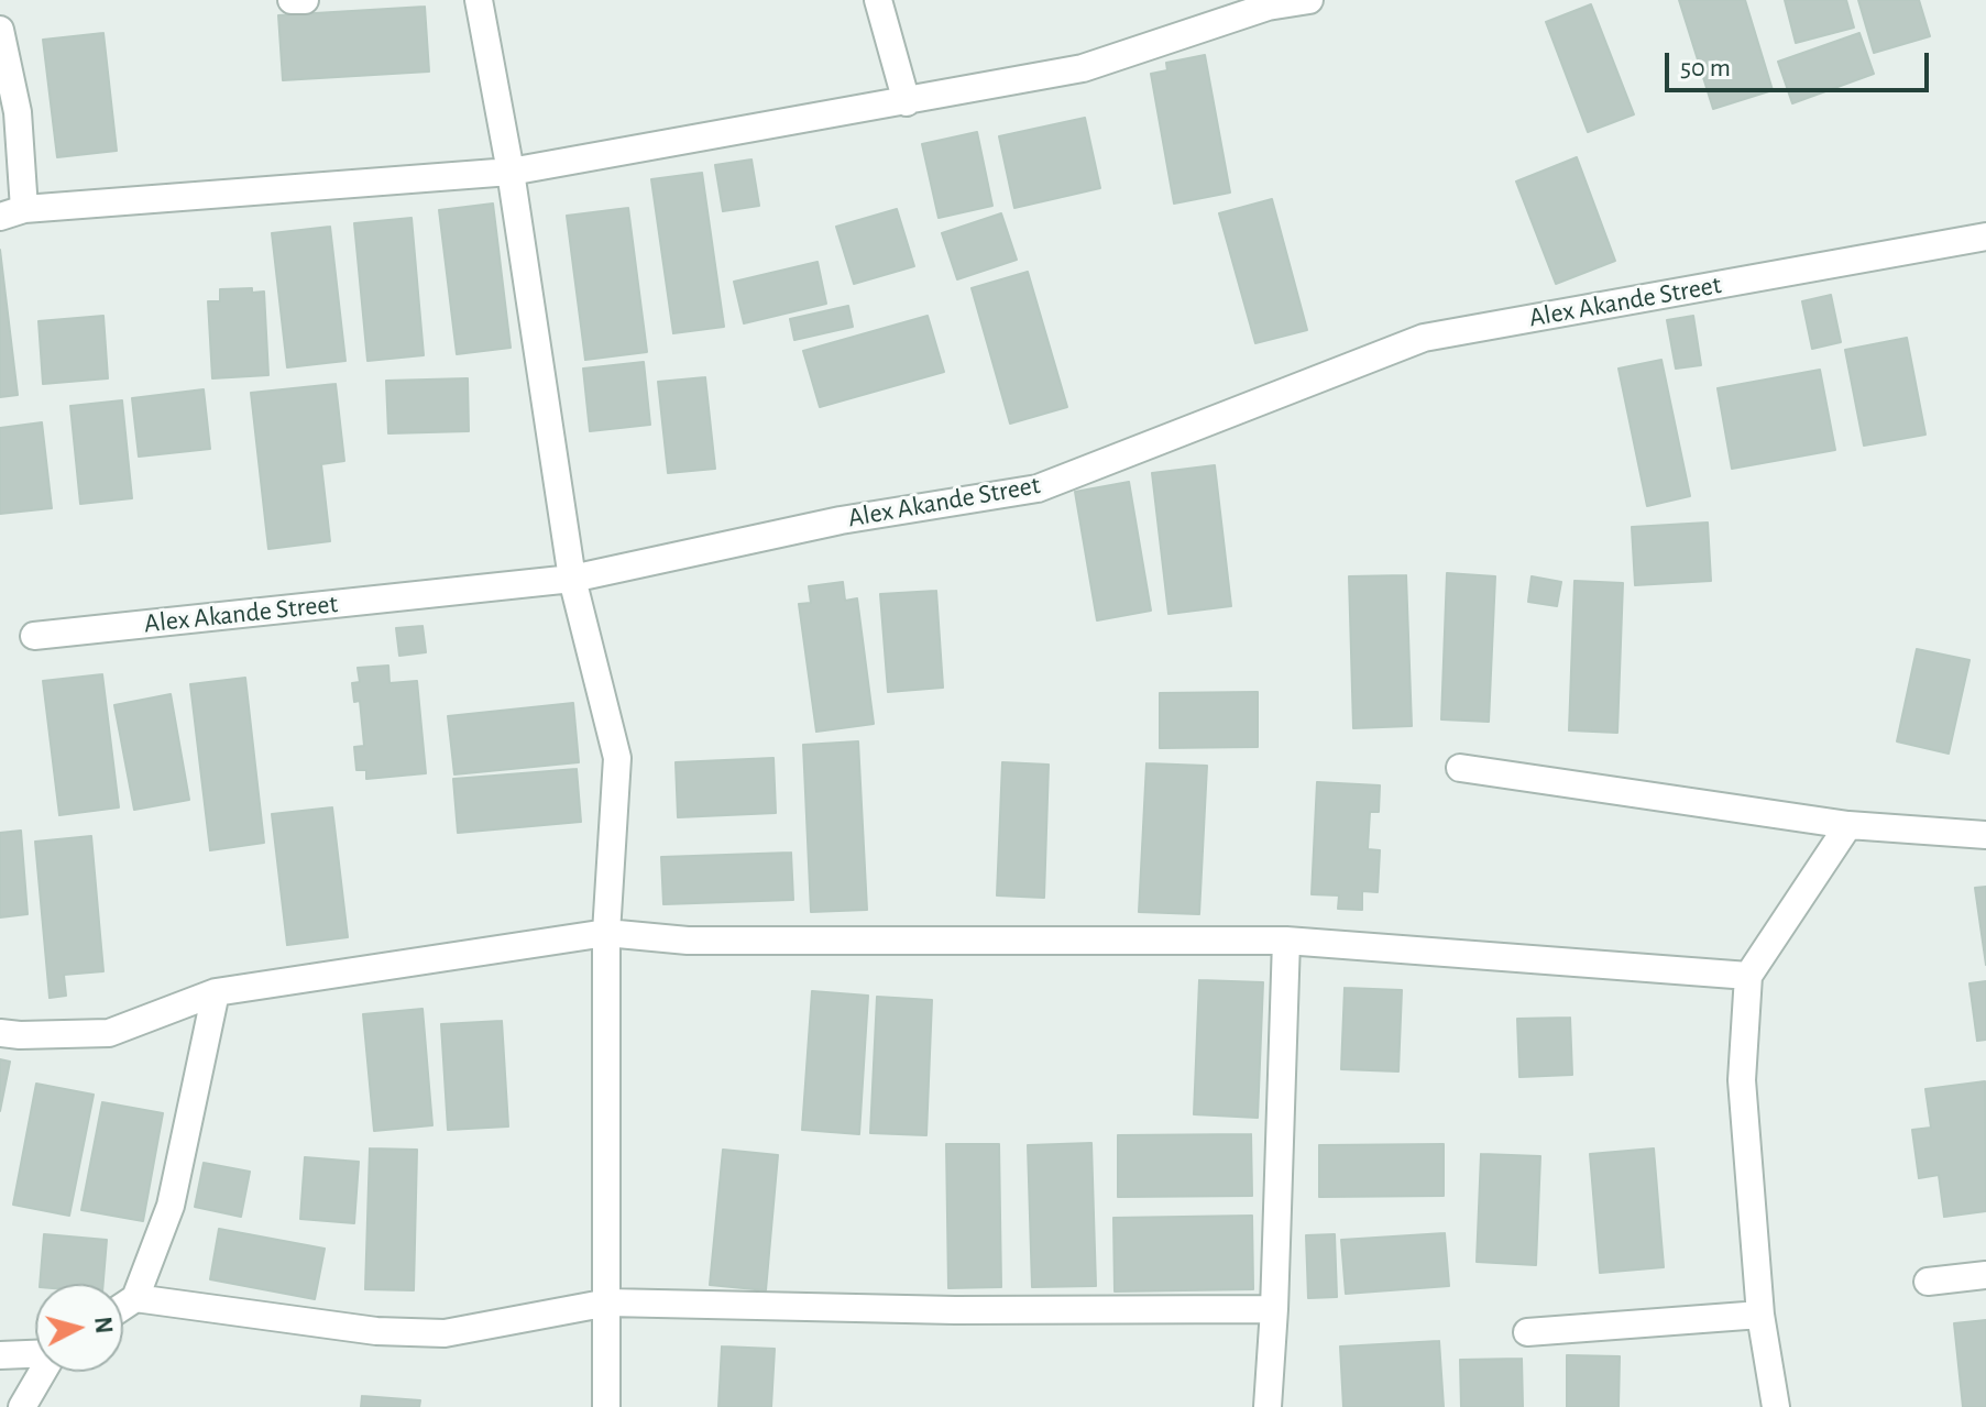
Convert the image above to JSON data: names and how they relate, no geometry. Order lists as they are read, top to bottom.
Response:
{
  "streets": {
    "street": ["Alex Akande Street"]
  },
  "scale_bar": "50 m",
  "north": "right"
}
